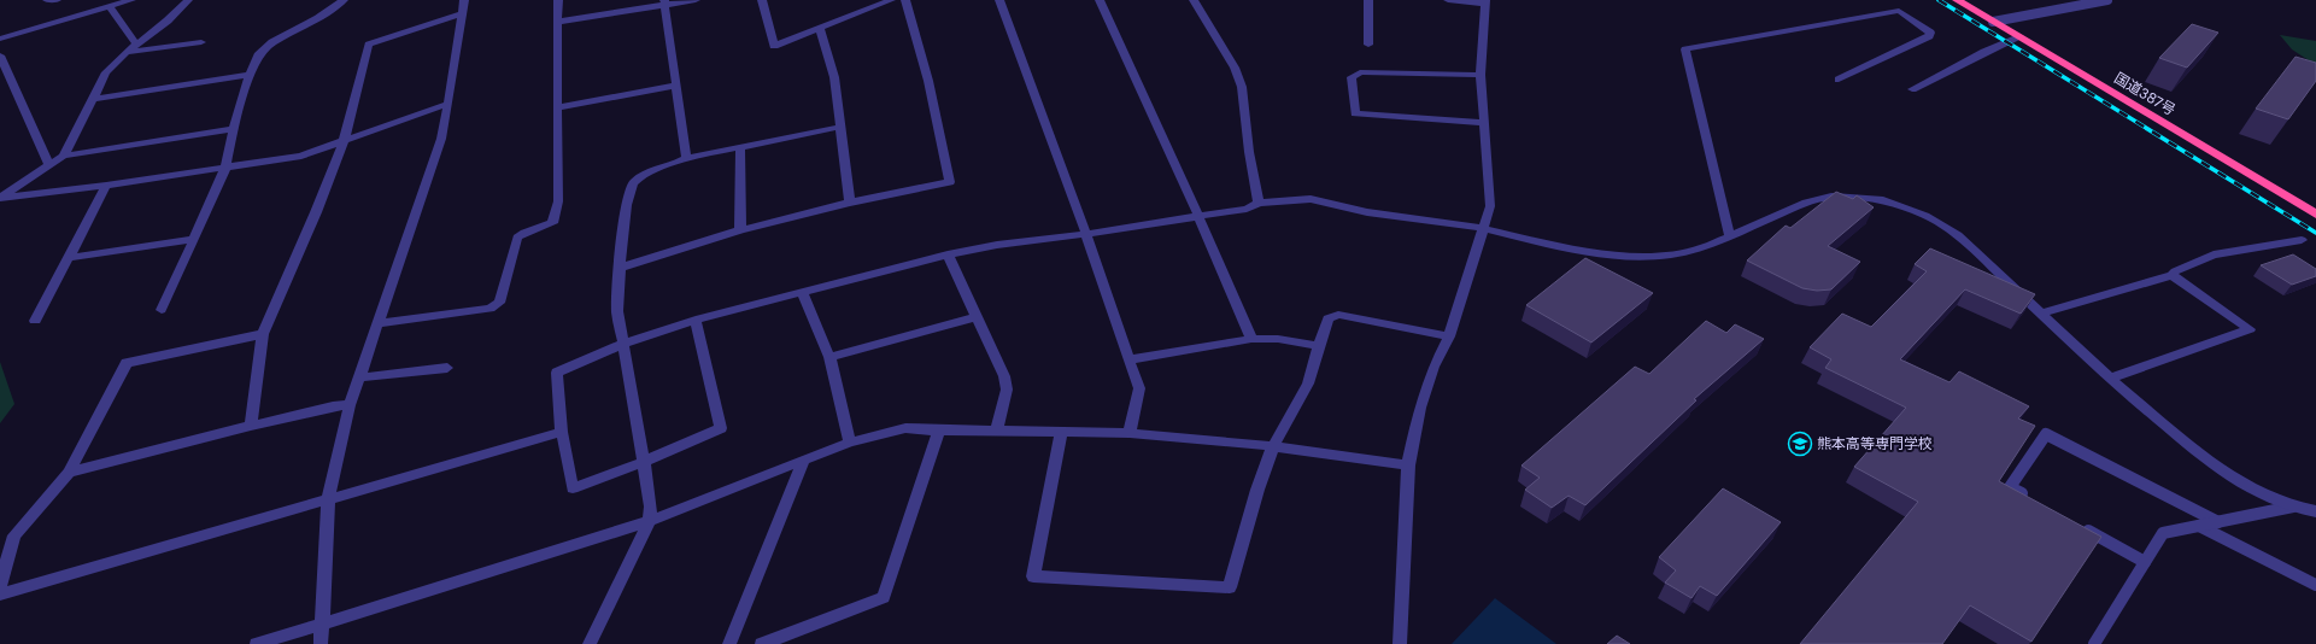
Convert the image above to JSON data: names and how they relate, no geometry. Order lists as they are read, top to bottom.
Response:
{
  "streets": {
    "highway": ["国道387号"]
  },
  "places": {
    "school or university": ["熊本高等専門学校"]
  }
}
